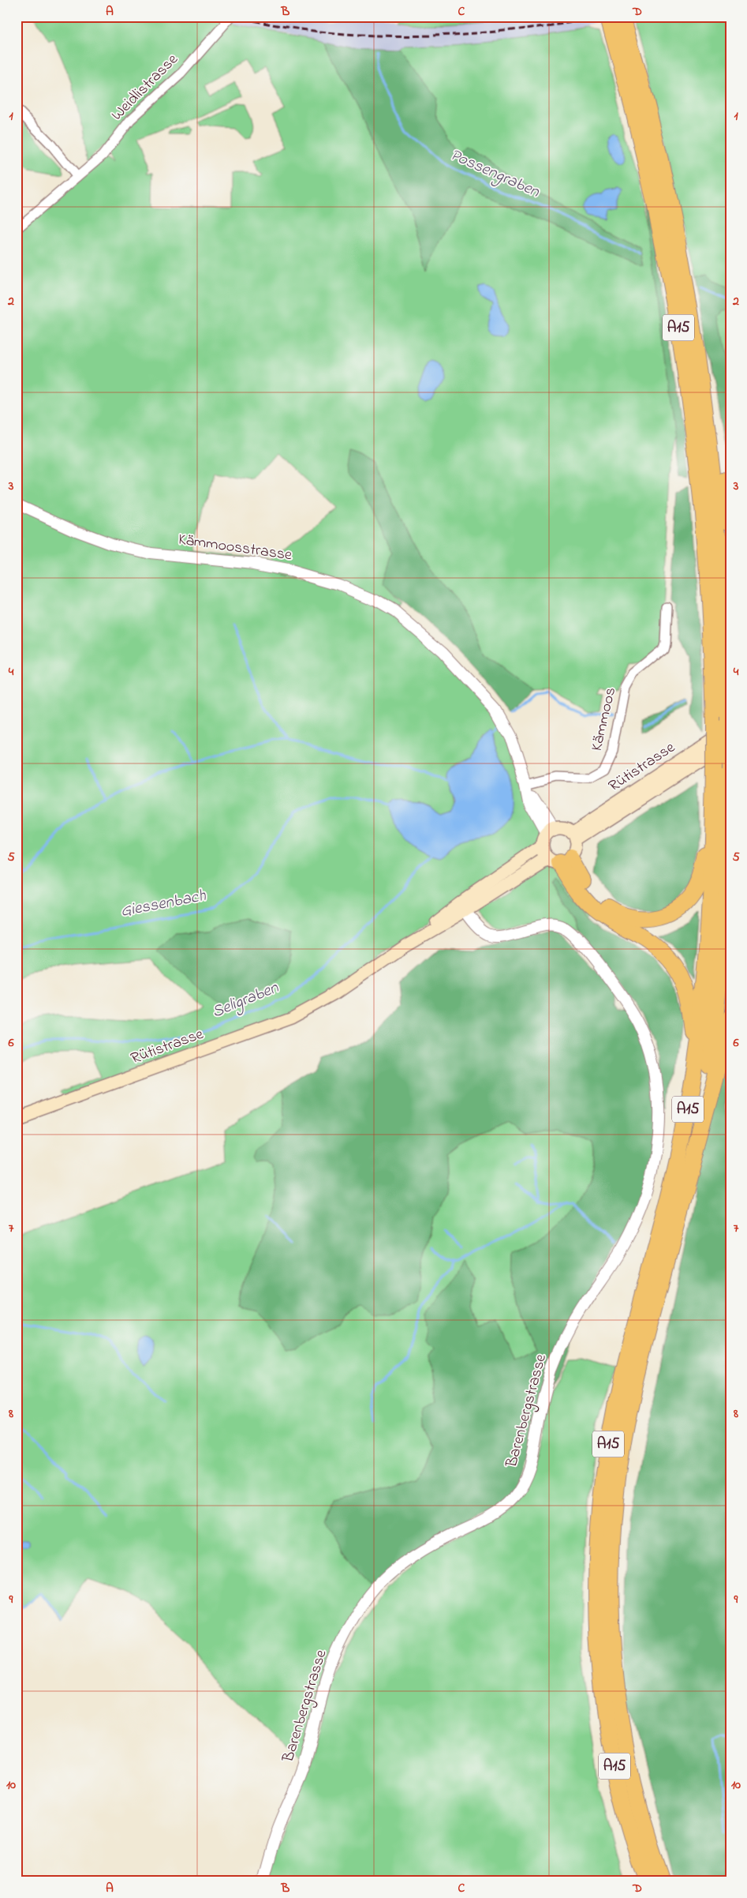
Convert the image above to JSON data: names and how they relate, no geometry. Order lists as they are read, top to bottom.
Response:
{
  "streets": {
    "highway": ["A15"],
    "main road": ["Rütistrasse"],
    "street": [
      "Weidlistrasse",
      "Kämmoosstrasse",
      "Kämmoos",
      "Barenbergstrasse"
    ]
  },
  "crossings": [
    ["A15", "Rütistrasse"],
    ["Kämmoosstrasse", "Kämmoos"],
    ["Kämmoosstrasse", "Rütistrasse"],
    ["Rütistrasse", "Barenbergstrasse"]
  ],
  "water": ["Possengraben", "Giessenbach", "Seligraben"],
  "grid": {
    "columns": [
      "A",
      "B",
      "C",
      "D"
    ],
    "rows": [
      "1",
      "2",
      "3",
      "4",
      "5",
      "6",
      "7",
      "8",
      "9",
      "10"
    ]
  }
}
